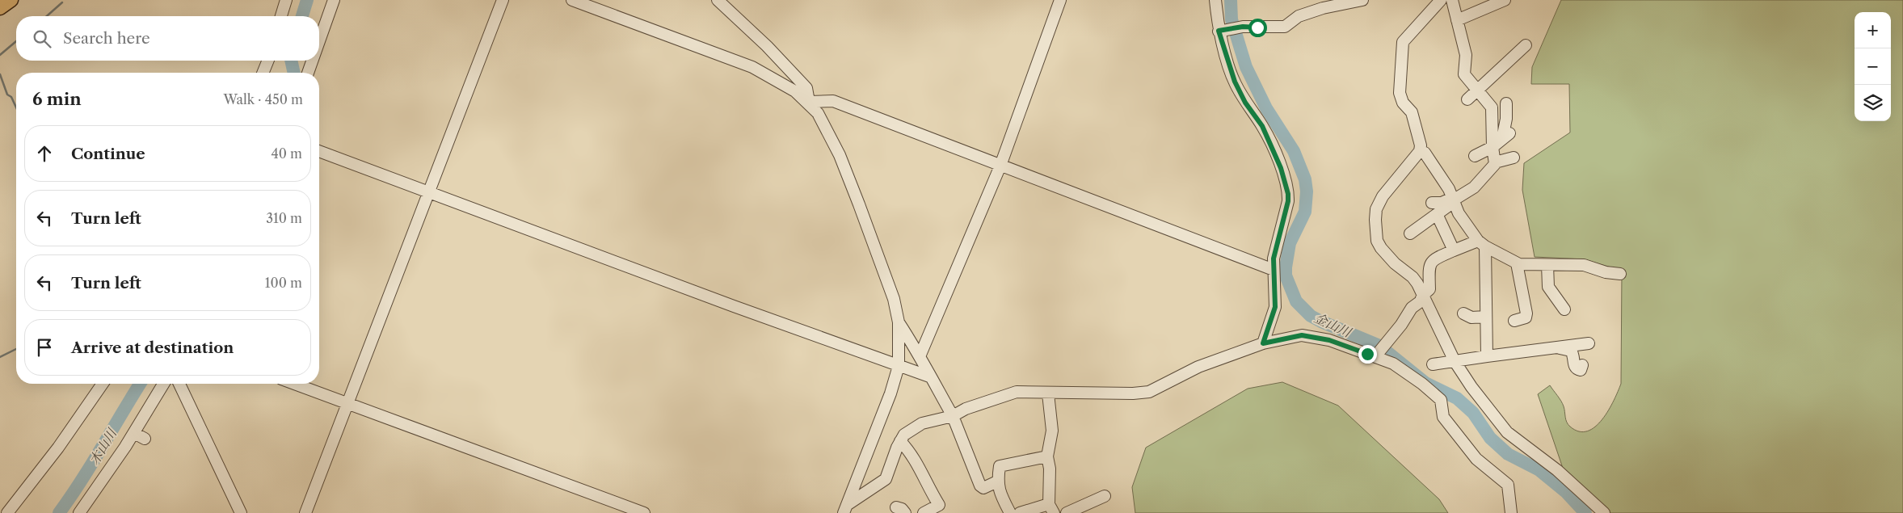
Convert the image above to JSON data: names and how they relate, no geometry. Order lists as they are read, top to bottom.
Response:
{
  "water": ["金山川", "木山川"],
  "page": {
    "map_buttons": ["+", "−"],
    "search": "Search here",
    "heading": ["6 min", "Walk · 450 m"],
    "list": [
      ["Continue", "40 m"],
      ["Turn left", "310 m"],
      ["Turn left", "100 m"],
      "Arrive at destination"
    ]
  }
}
